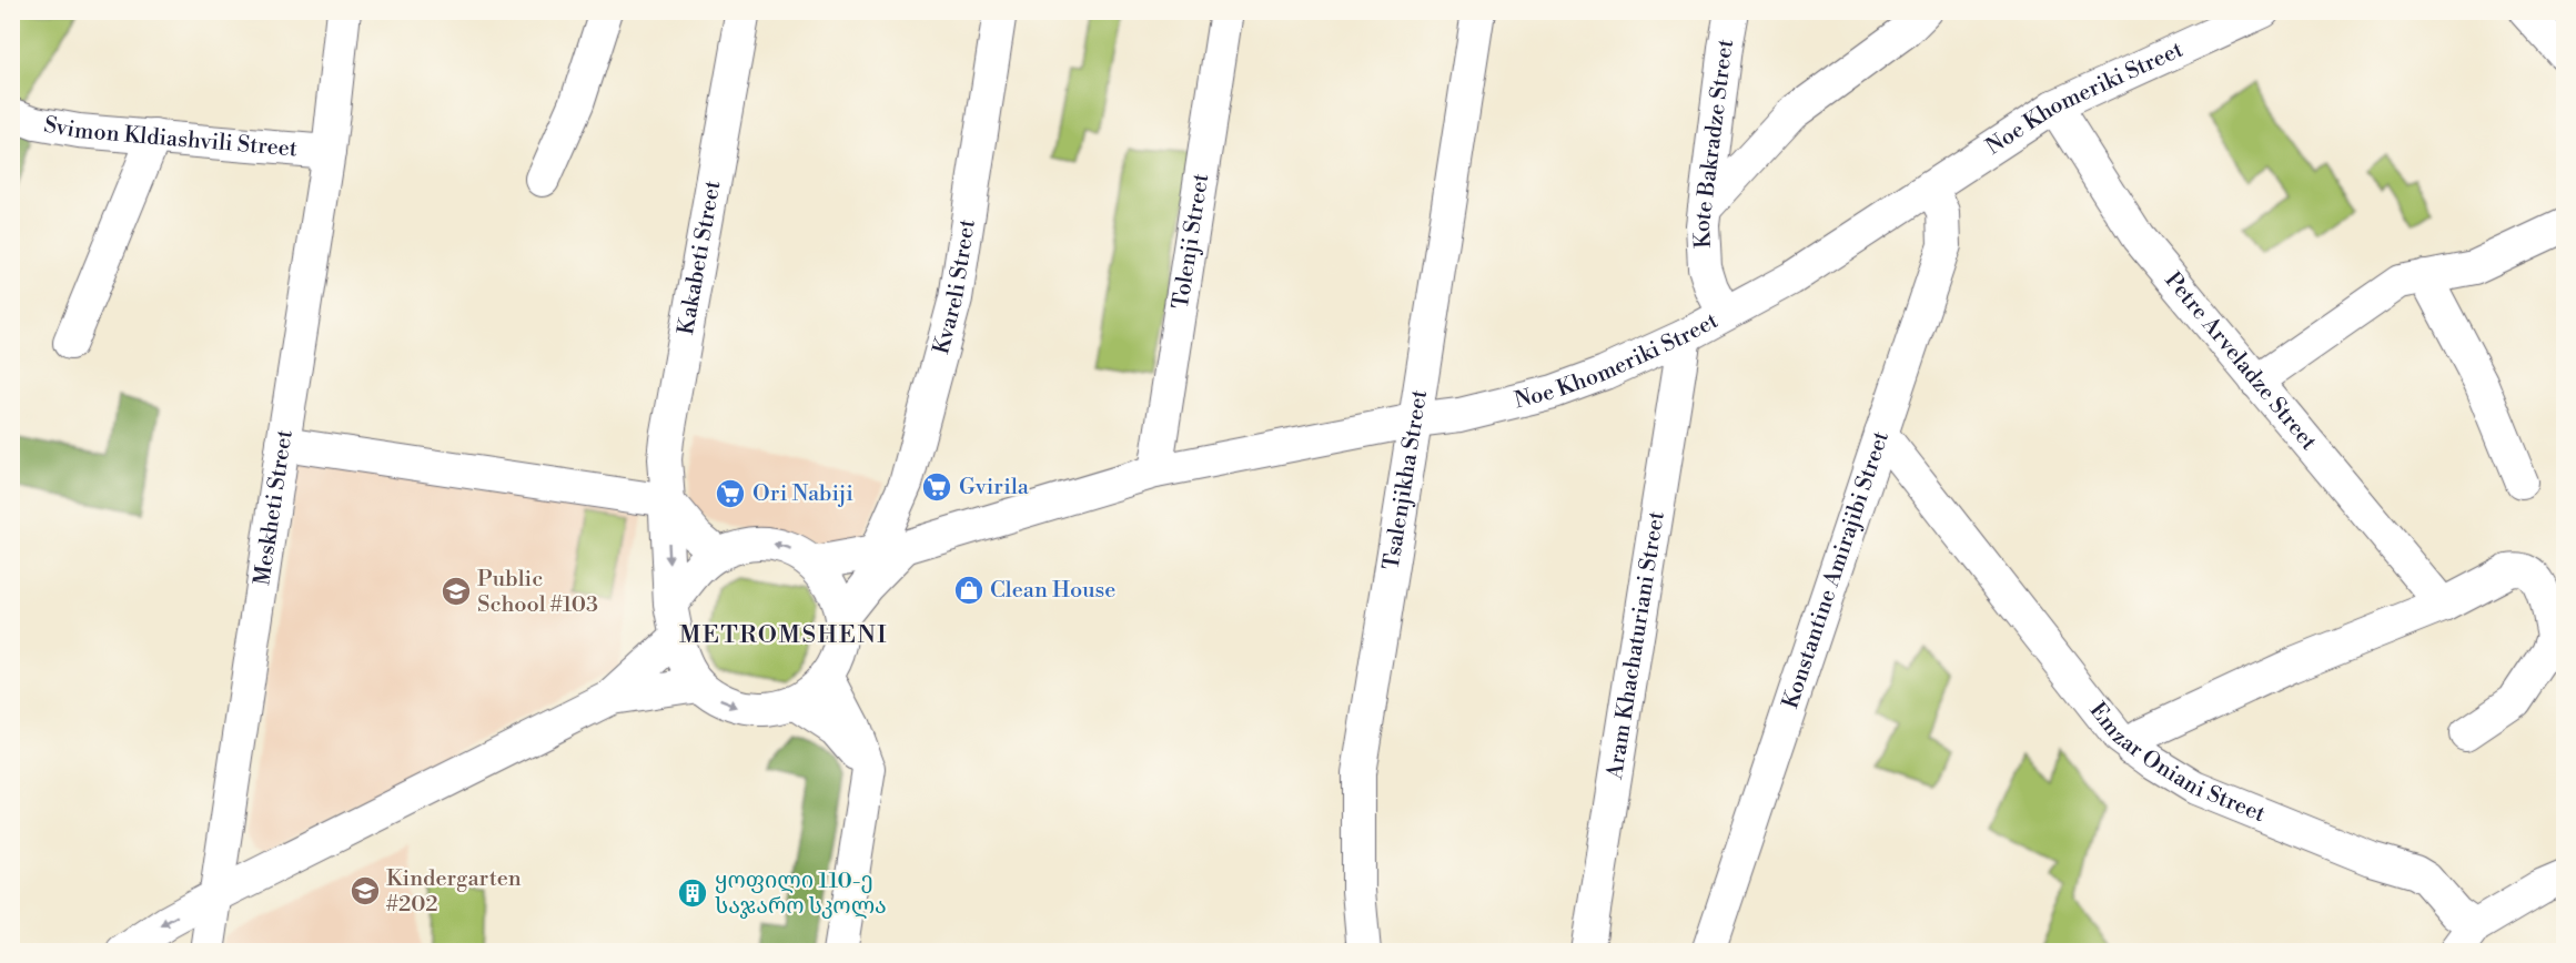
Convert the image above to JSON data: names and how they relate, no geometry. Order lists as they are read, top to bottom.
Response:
{
  "streets": {
    "street": [
      "Noe Khomeriki Street",
      "Svimon Kldiashvili Street",
      "Kote Bakradze Street",
      "Tolenji Street",
      "Kakabeti Street",
      "Kvareli Street",
      "Petre Arveladze Street",
      "Tsalenjikha Street",
      "Meskheti Street",
      "Konstantine Amirajibi Street",
      "Aram Khachaturiani Street",
      "Emzar Oniani Street"
    ]
  },
  "crossings": [
    ["Noe Khomeriki Street", "Kote Bakradze Street"],
    ["Noe Khomeriki Street", "Tolenji Street"],
    ["Noe Khomeriki Street", "Kakabeti Street"],
    ["Noe Khomeriki Street", "Kvareli Street"],
    ["Noe Khomeriki Street", "Petre Arveladze Street"],
    ["Noe Khomeriki Street", "Tsalenjikha Street"],
    ["Noe Khomeriki Street", "Konstantine Amirajibi Street"],
    ["Noe Khomeriki Street", "Aram Khachaturiani Street"],
    ["Svimon Kldiashvili Street", "Meskheti Street"],
    ["Konstantine Amirajibi Street", "Emzar Oniani Street"]
  ],
  "districts": ["METROMSHENI"],
  "places": {
    "supermarket": ["Gvirila", "Ori Nabiji"],
    "shop": ["Clean House"],
    "school or university": ["Public School #103", "Kindergarten #202"],
    "building": ["ყოფილი 110-ე საჯარო სკოლა"]
  }
}
